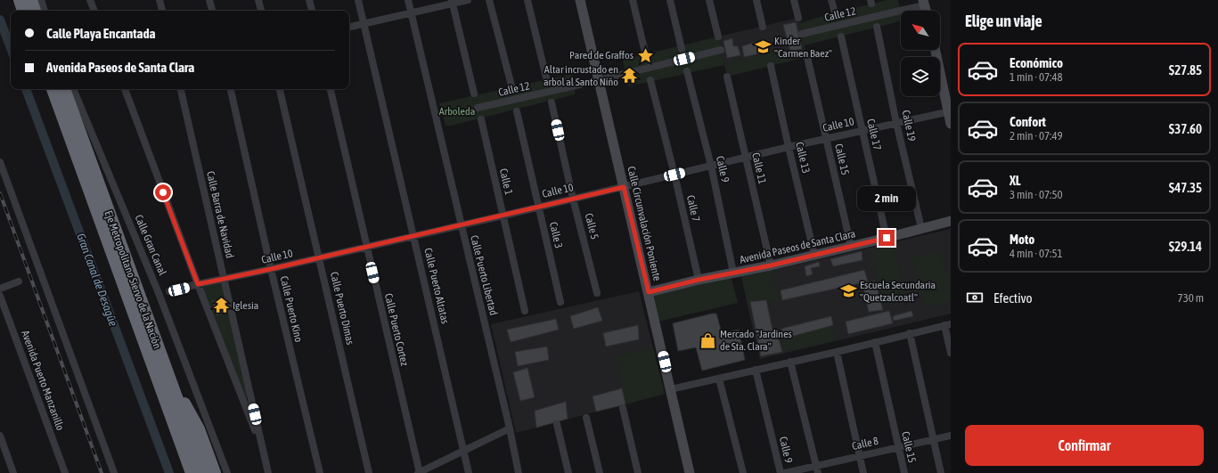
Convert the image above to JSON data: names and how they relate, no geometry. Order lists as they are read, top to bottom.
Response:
{
  "streets": {
    "highway": ["Eje Metropolitano Siervo de la Nación"],
    "street": [
      "Calle 12",
      "Calle 10",
      "Calle 19",
      "Calle 17",
      "Calle 13",
      "Calle 15",
      "Calle 11",
      "Calle 9",
      "Calle 1",
      "Calle 7",
      "Calle Barra de Navidad",
      "Calle Circunvalación Poniente",
      "Calle 5",
      "Calle 3",
      "Calle Gran Canal",
      "Avenida Paseos de Santa Clara",
      "Calle Puerto Libertad",
      "Calle Puerto Altatas",
      "Calle Puerto Dimas",
      "Calle Puerto Kino",
      "Calle Puerto Cortez",
      "Avenida Puerto Manzanillo",
      "Calle 8"
    ]
  },
  "crossings": [
    ["Calle 12", "Calle Circunvalación Poniente"],
    ["Calle 10", "Calle 19"],
    ["Calle 10", "Calle 17"],
    ["Calle 10", "Calle 13"],
    ["Calle 10", "Calle 15"],
    ["Calle 10", "Calle 11"],
    ["Calle 10", "Calle 9"],
    ["Calle 10", "Calle 1"],
    ["Calle 10", "Calle 7"],
    ["Calle 10", "Calle Barra de Navidad"],
    ["Calle 10", "Calle Circunvalación Poniente"],
    ["Calle 10", "Calle 5"],
    ["Calle 10", "Calle 3"],
    ["Calle 10", "Calle Puerto Libertad"],
    ["Calle 10", "Calle Puerto Altatas"],
    ["Calle 10", "Calle Puerto Dimas"],
    ["Calle 10", "Calle Puerto Kino"],
    ["Calle 10", "Calle Puerto Cortez"],
    ["Calle 19", "Avenida Paseos de Santa Clara"],
    ["Calle 17", "Avenida Paseos de Santa Clara"],
    ["Calle 13", "Avenida Paseos de Santa Clara"],
    ["Calle 15", "Avenida Paseos de Santa Clara"],
    ["Calle 15", "Calle 8"],
    ["Calle 11", "Avenida Paseos de Santa Clara"],
    ["Calle 9", "Avenida Paseos de Santa Clara"],
    ["Calle 7", "Avenida Paseos de Santa Clara"],
    ["Calle Circunvalación Poniente", "Avenida Paseos de Santa Clara"]
  ],
  "water": ["Gran Canal de Desagüe"],
  "parks": ["Arboleda"],
  "places": {
    "school or university": ["Kinder \"Carmen Baez\"", "Escuela Secundaria \"Quetzalcoatl\""],
    "place": ["Pared de Graffos"],
    "temple": ["Altar incrustado en arbol al Santo Niño", "Iglesia"],
    "shop": ["Mercado \"Jardines de Sta. Clara\""]
  },
  "north": "top left",
  "page": {
    "heading": "Elige un viaje",
    "banner": ["Calle Playa Encantada", "Avenida Paseos de Santa Clara"],
    "list": [
      {
        "name": "Económico",
        "note": "1 min · 07:48",
        "value": "$27.85"
      },
      {
        "name": "Confort",
        "note": "2 min · 07:49",
        "value": "$37.60"
      },
      {
        "name": "XL",
        "note": "3 min · 07:50",
        "value": "$47.35"
      },
      {
        "name": "Moto",
        "note": "4 min · 07:51",
        "value": "$29.14"
      }
    ],
    "bubble": "2 min",
    "pay": ["Efectivo", "730 m"],
    "buttons": "Confirmar"
  }
}
